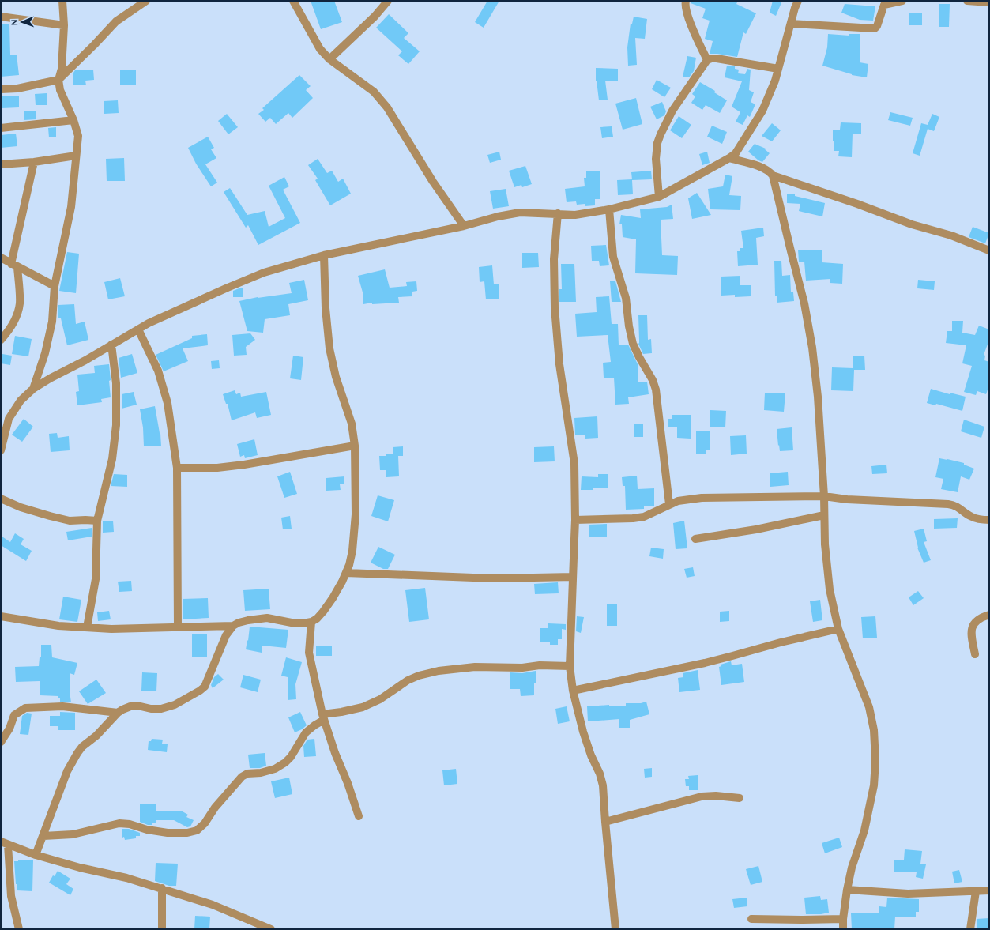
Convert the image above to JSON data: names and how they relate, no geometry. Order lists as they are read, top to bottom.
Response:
{
  "north": "left"
}
